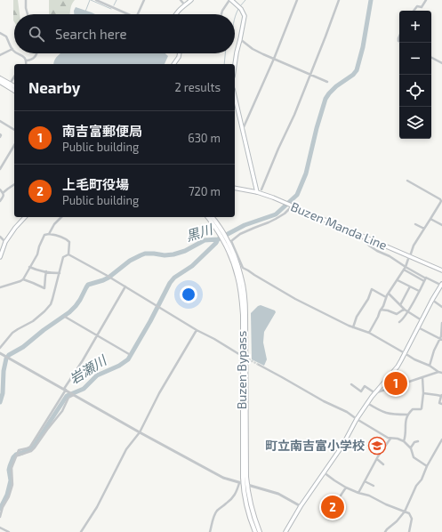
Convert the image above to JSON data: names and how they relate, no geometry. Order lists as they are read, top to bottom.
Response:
{
  "streets": {
    "highway": ["Buzen Bypass"],
    "main road": ["Buzen Manda Line"]
  },
  "water": ["黒川", "岩瀬川"],
  "places": {
    "school or university": ["町立南吉富小学校"]
  },
  "page": {
    "map_buttons": ["+", "−"],
    "search": "Search here",
    "heading": ["Nearby", "2 results"],
    "list": [
      {
        "mark": "1",
        "name": "南吉富郵便局",
        "note": "Public building",
        "value": "630 m"
      },
      {
        "mark": "2",
        "name": "上毛町役場",
        "note": "Public building",
        "value": "720 m"
      }
    ],
    "pins": ["1", "2"]
  }
}
